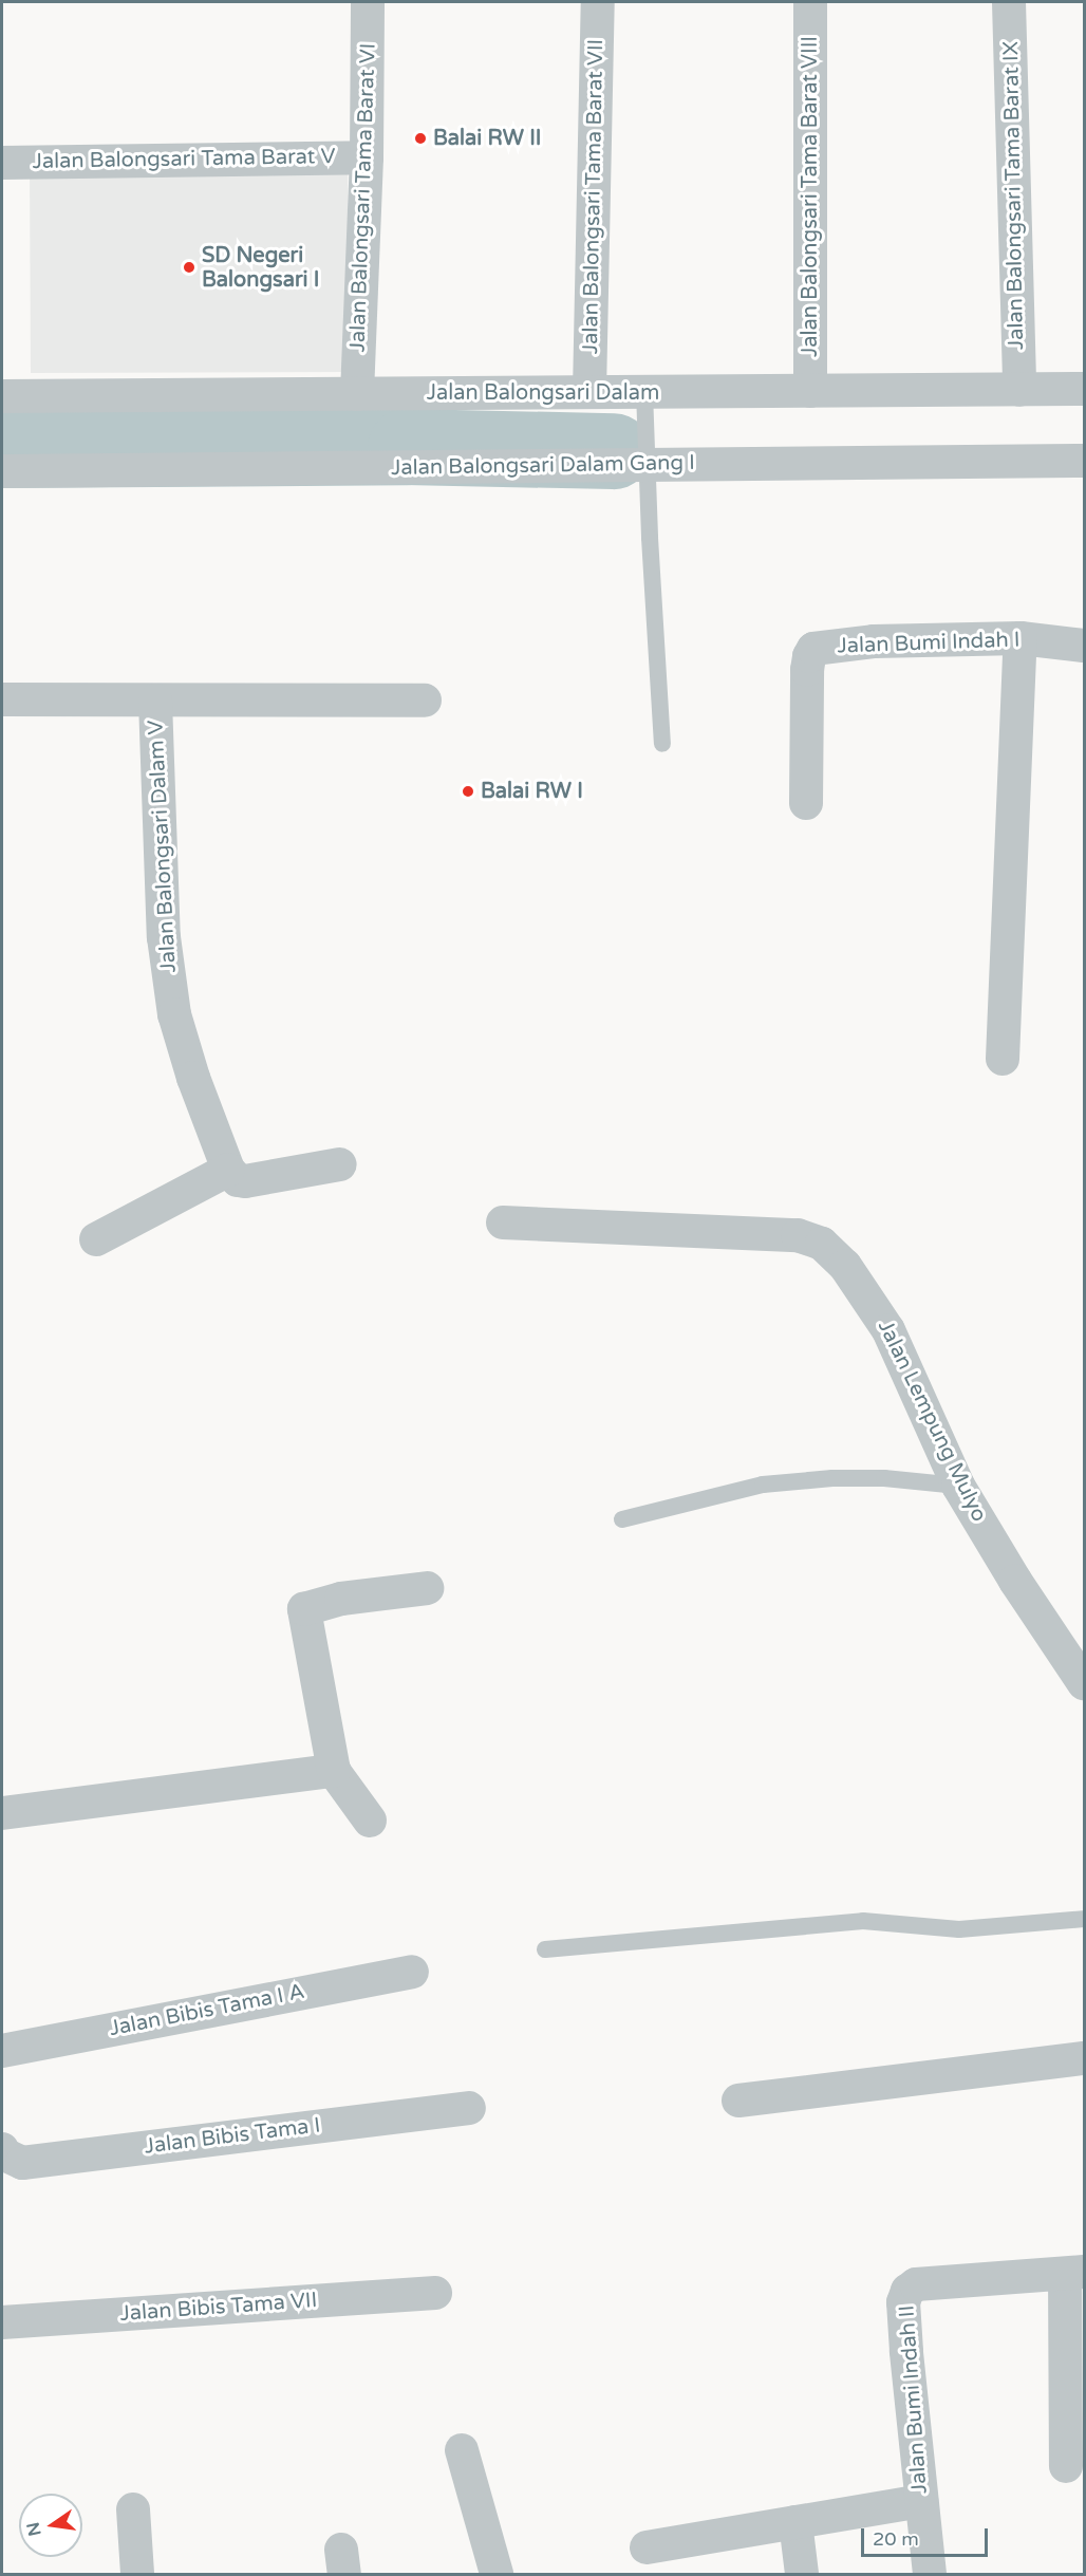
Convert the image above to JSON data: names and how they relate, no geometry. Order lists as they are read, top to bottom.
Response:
{
  "streets": {
    "street": [
      "Jalan Balongsari Tama Barat V",
      "Jalan Balongsari Tama Barat IX",
      "Jalan Balongsari Tama Barat VII",
      "Jalan Balongsari Tama Barat VIII",
      "Jalan Balongsari Tama Barat VI",
      "Jalan Balongsari Dalam",
      "Jalan Balongsari Dalam Gang I",
      "Jalan Bumi Indah I",
      "Jalan Balongsari Dalam V",
      "Jalan Lempung Mulyo",
      "Jalan Bibis Tama I A",
      "Jalan Bibis Tama I",
      "Jalan Bibis Tama VII",
      "Jalan Bumi Indah II"
    ]
  },
  "crossings": [
    ["Jalan Balongsari Tama Barat V", "Jalan Balongsari Tama Barat VI"],
    ["Jalan Balongsari Tama Barat IX", "Jalan Balongsari Dalam"],
    ["Jalan Balongsari Tama Barat VII", "Jalan Balongsari Dalam"],
    ["Jalan Balongsari Tama Barat VIII", "Jalan Balongsari Dalam"],
    ["Jalan Balongsari Tama Barat VI", "Jalan Balongsari Dalam"]
  ],
  "places": ["Balai RW II", "SD Negeri Balongsari I", "Balai RW I"],
  "scale_bar": "20 m",
  "north": "left"
}
